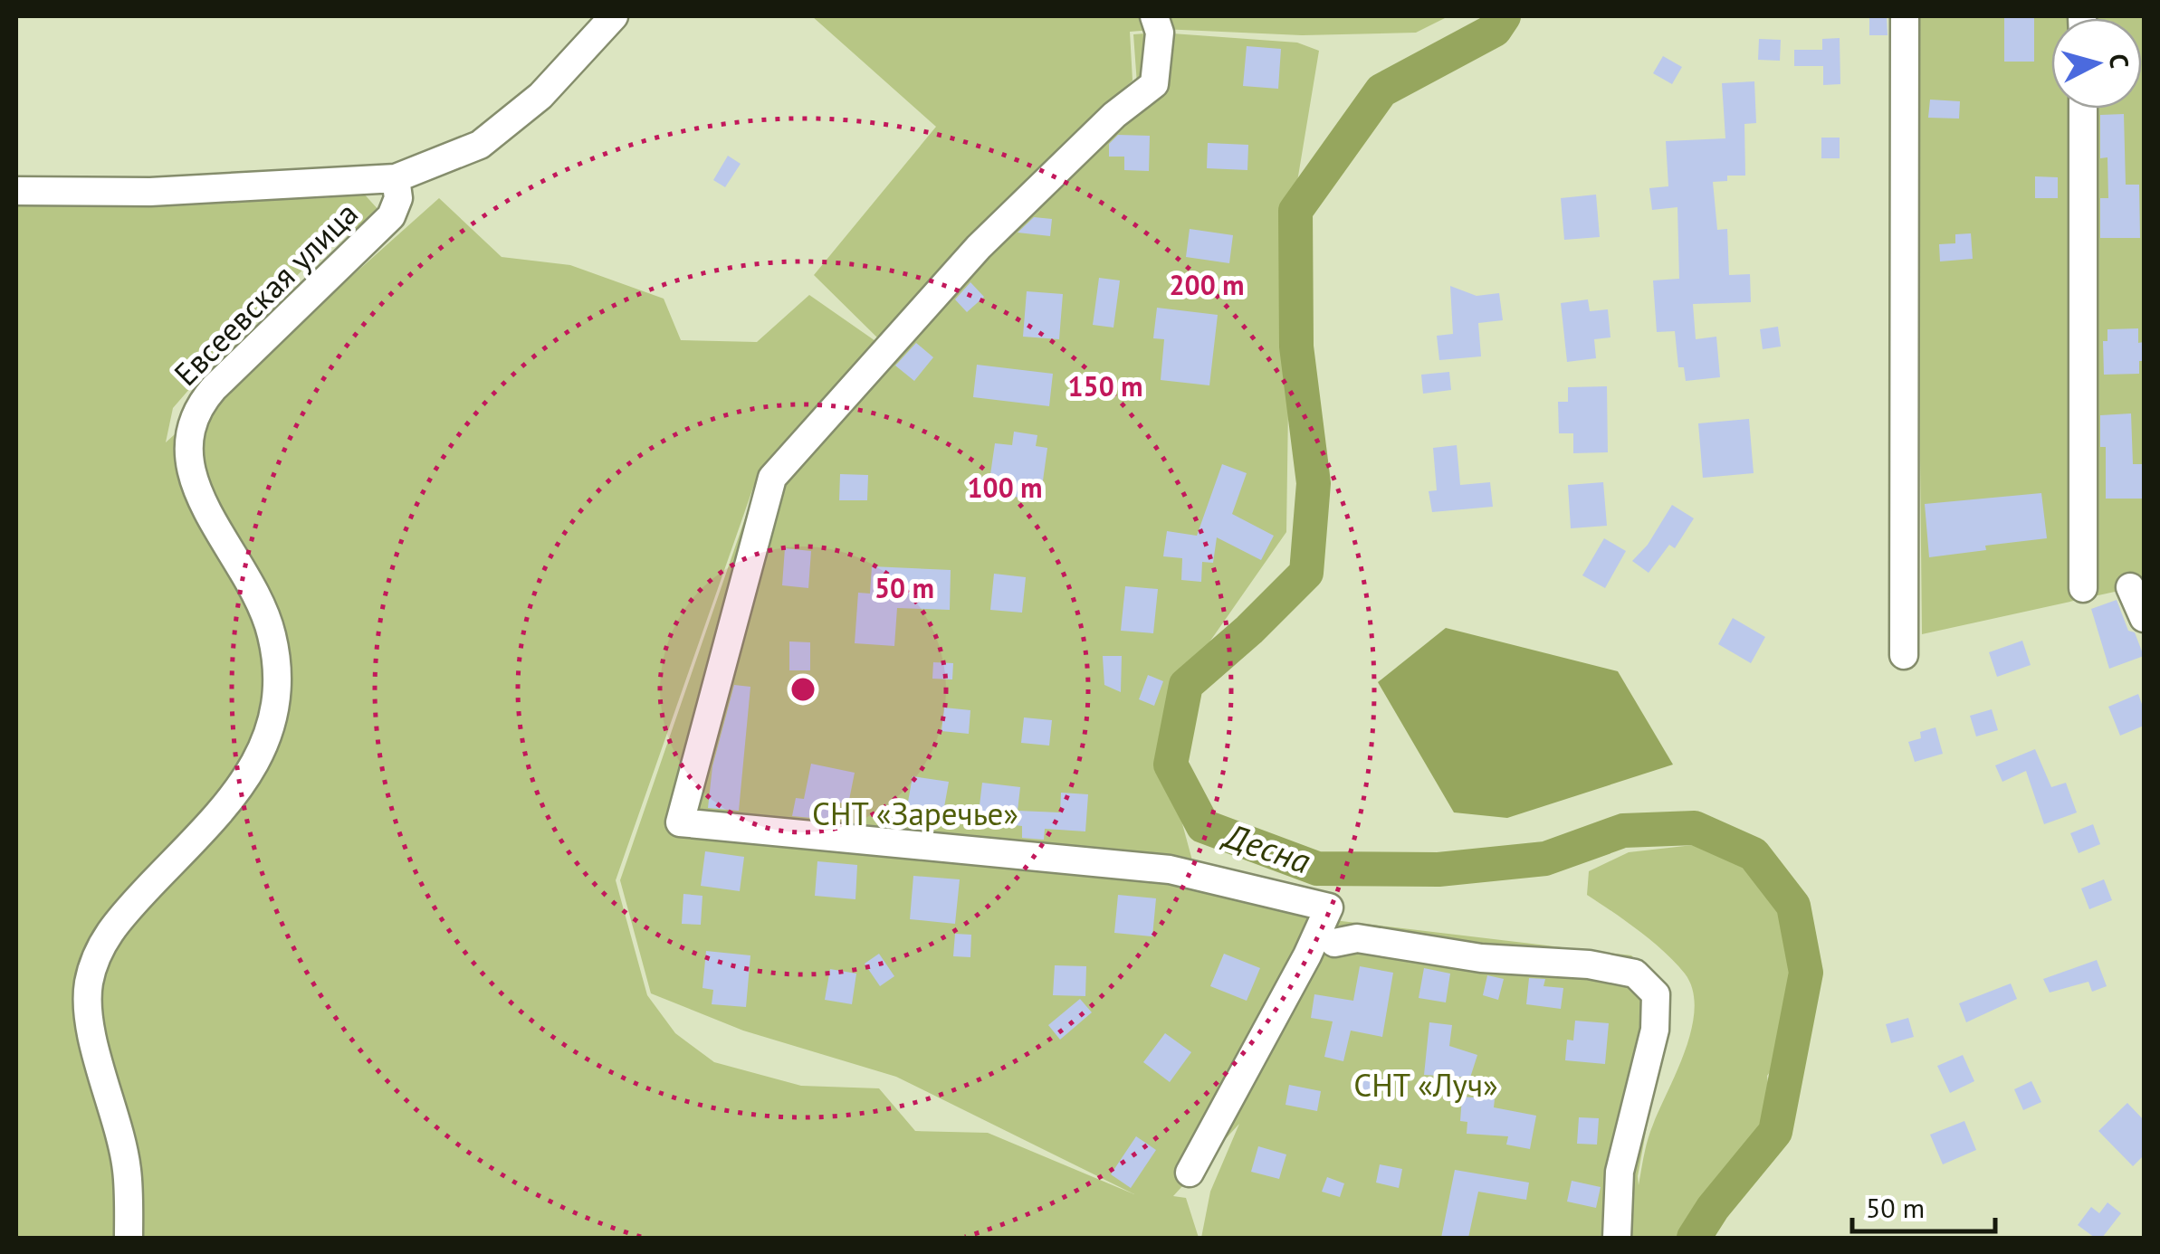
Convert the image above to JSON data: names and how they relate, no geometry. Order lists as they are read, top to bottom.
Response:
{
  "streets": {
    "street": ["Евсеевская улица"]
  },
  "water": ["Десна"],
  "parks": ["СНТ «Заречье»", "СНТ «Луч»"],
  "scale_bar": "50 m",
  "north": "right",
  "rings": [
    "200 m",
    "150 m",
    "100 m",
    "50 m"
  ]
}
